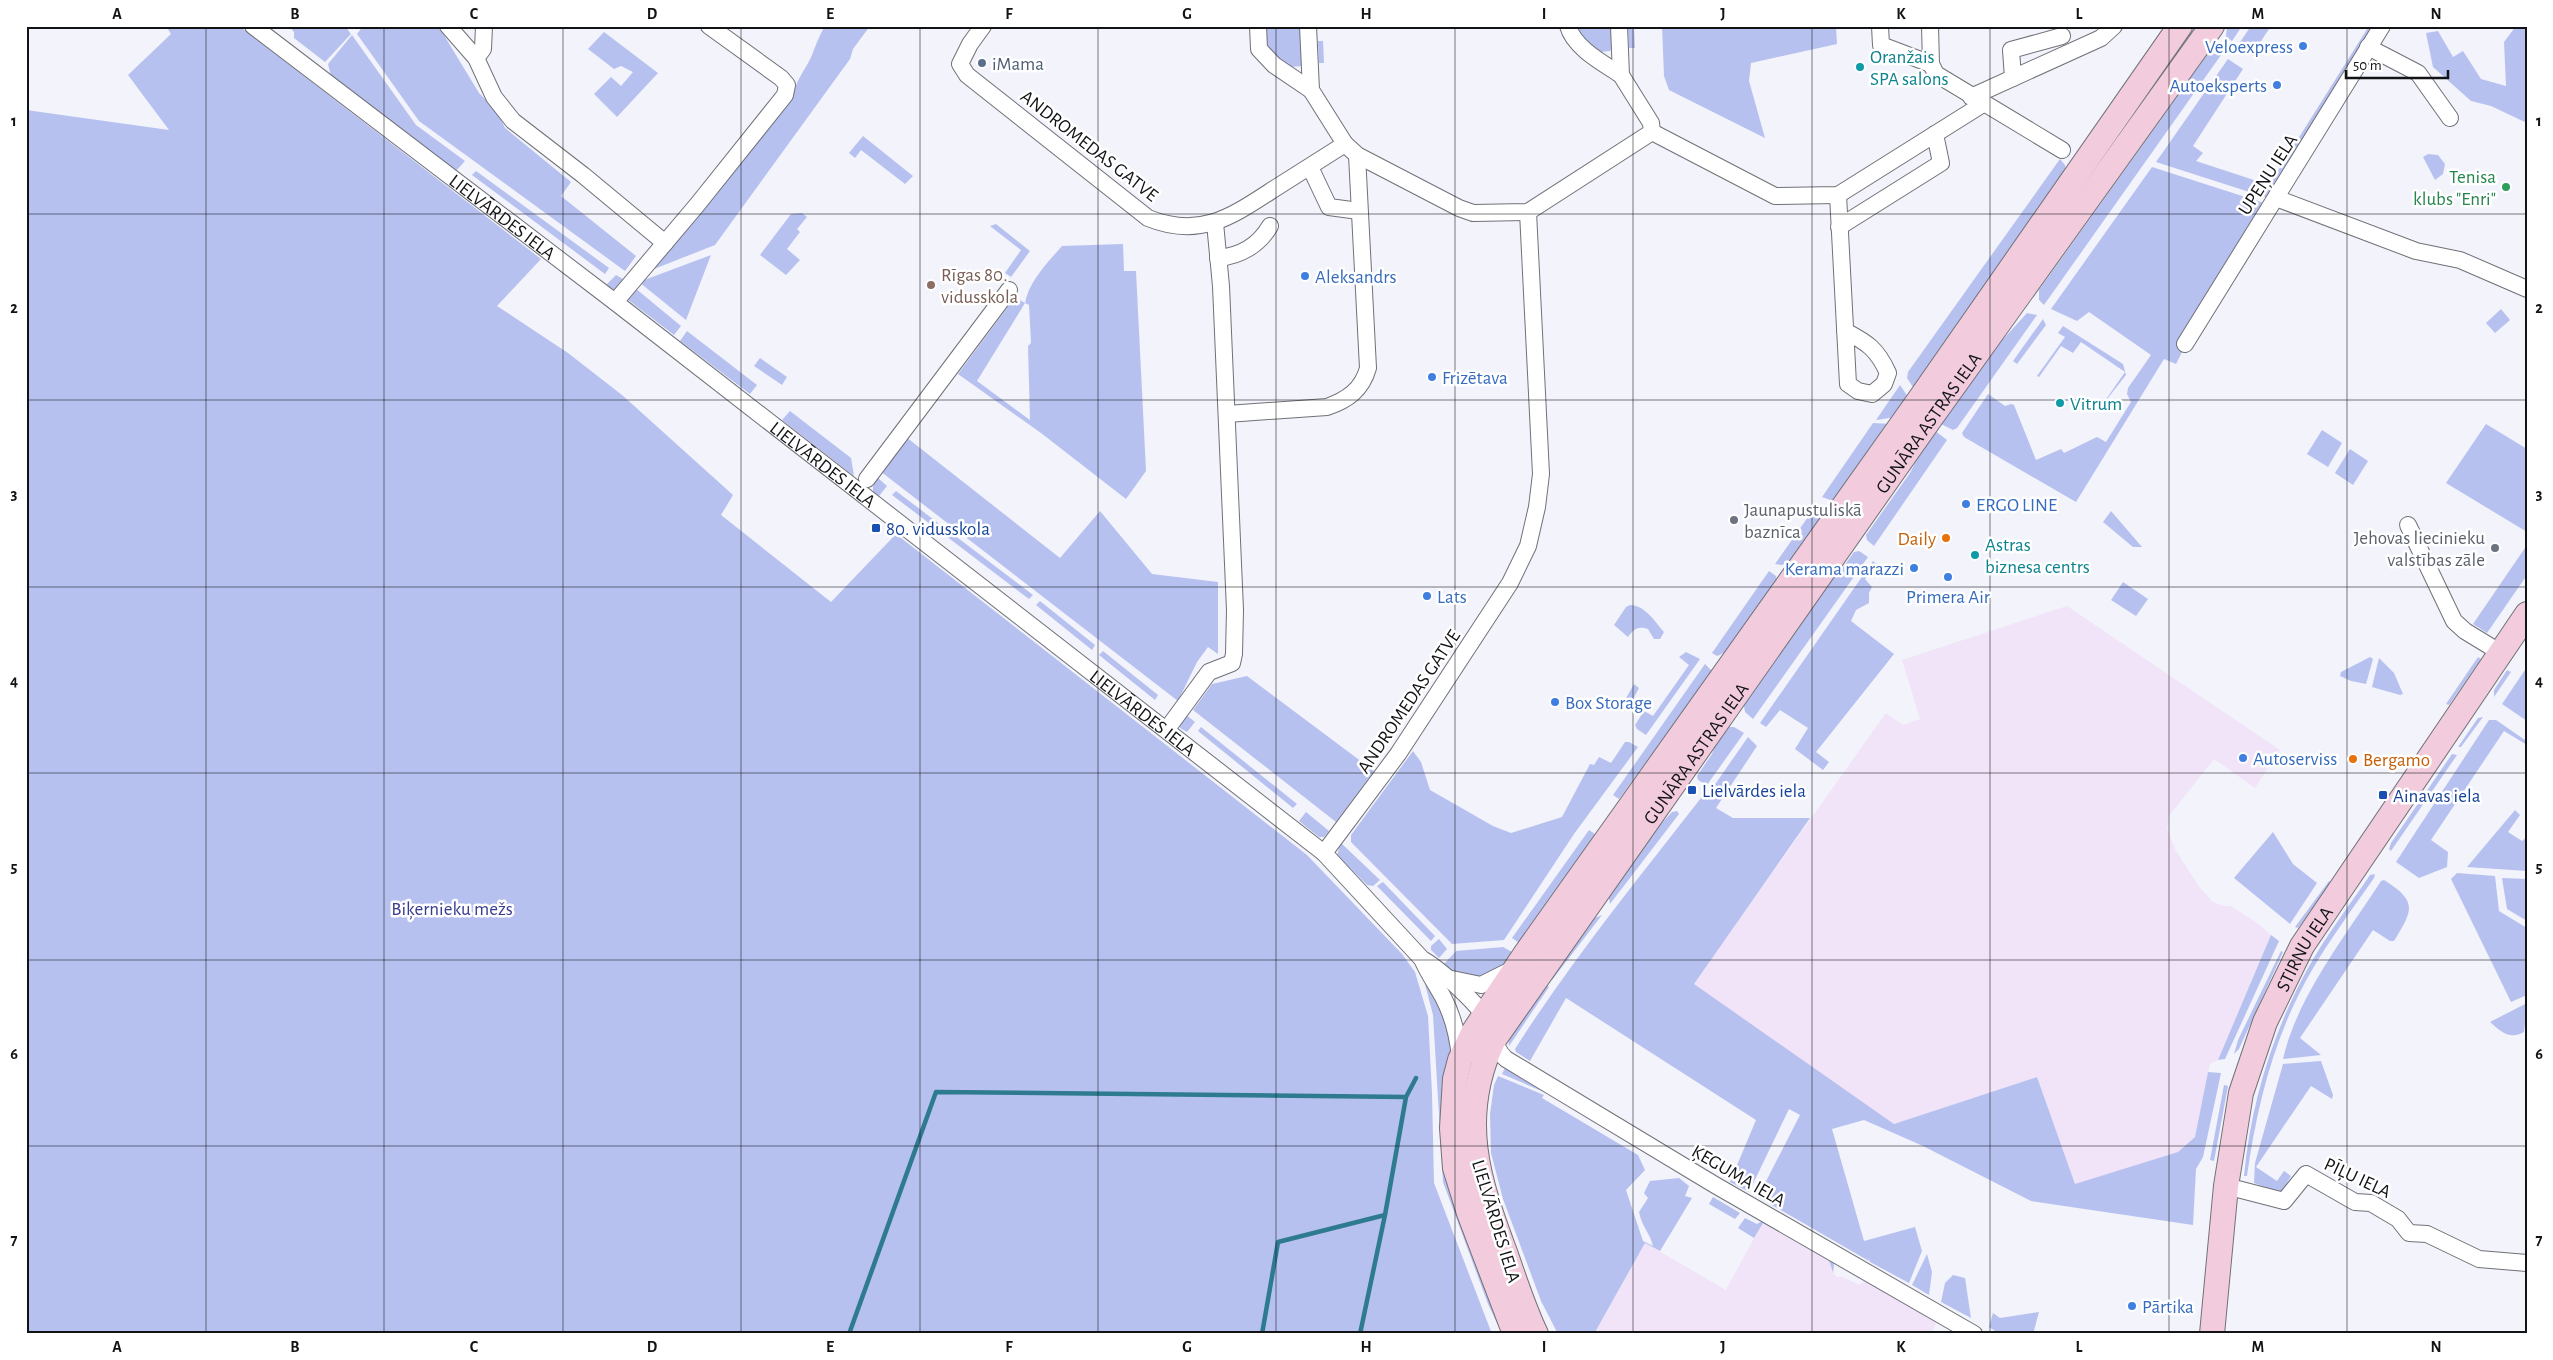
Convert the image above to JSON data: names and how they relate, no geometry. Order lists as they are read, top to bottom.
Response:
{
  "streets": {
    "main road": ["LIELVĀRDES IELA", "GUNĀRA ASTRAS IELA", "STIRNU IELA"],
    "street": [
      "ANDROMEDAS GATVE",
      "UPEŅU IELA",
      "ĶEGUMA IELA",
      "PĪĻU IELA"
    ]
  },
  "crossings": [
    ["ANDROMEDAS GATVE", "LIELVĀRDES IELA"],
    ["LIELVĀRDES IELA", "GUNĀRA ASTRAS IELA"],
    ["LIELVĀRDES IELA", "ĶEGUMA IELA"],
    ["GUNĀRA ASTRAS IELA", "ĶEGUMA IELA"],
    ["STIRNU IELA", "PĪĻU IELA"]
  ],
  "parks": ["Biķernieku mežs"],
  "places": {
    "other": [
      "Veloexpress",
      "iMama",
      "Oranžais SPA salons",
      "Autoeksperts",
      "Tenisa klubs \"Enri\"",
      "Aleksandrs",
      "Rīgas 80. vidusskola",
      "Frizētava",
      "Vitrum",
      "ERGO LINE",
      "Jaunapustuliskā baznīca",
      "Daily",
      "Jehovas liecinieku valstības zāle",
      "Astras biznesa centrs",
      "Kerama marazzi",
      "Primera Air",
      "Lats",
      "Box Storage",
      "Autoserviss",
      "Bergamo",
      "Pārtika"
    ],
    "transit": ["80. vidusskola", "Lielvārdes iela", "Ainavas iela"]
  },
  "scale_bar": "50 m",
  "grid": {
    "columns": [
      "A",
      "B",
      "C",
      "D",
      "E",
      "F",
      "G",
      "H",
      "I",
      "J",
      "K",
      "L",
      "M",
      "N"
    ],
    "rows": [
      "1",
      "2",
      "3",
      "4",
      "5",
      "6",
      "7"
    ]
  }
}
